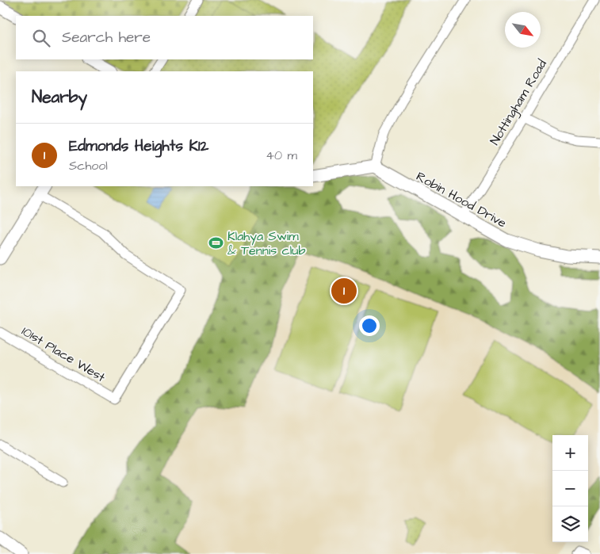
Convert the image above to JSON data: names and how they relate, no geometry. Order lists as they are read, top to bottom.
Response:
{
  "streets": {
    "street": ["Nottingham Road", "Robin Hood Drive", "101st Place West"]
  },
  "crossings": [
    ["Nottingham Road", "Robin Hood Drive"]
  ],
  "places": {
    "sports": ["Klahya Swim & Tennis club"]
  },
  "north": "bottom right",
  "page": {
    "search": "Search here",
    "heading": "Nearby",
    "list": [
      {
        "mark": "1",
        "name": "Edmonds Heights K12",
        "note": "School",
        "value": "40 m"
      }
    ],
    "pins": "1",
    "map_buttons": ["+", "−"]
  }
}
